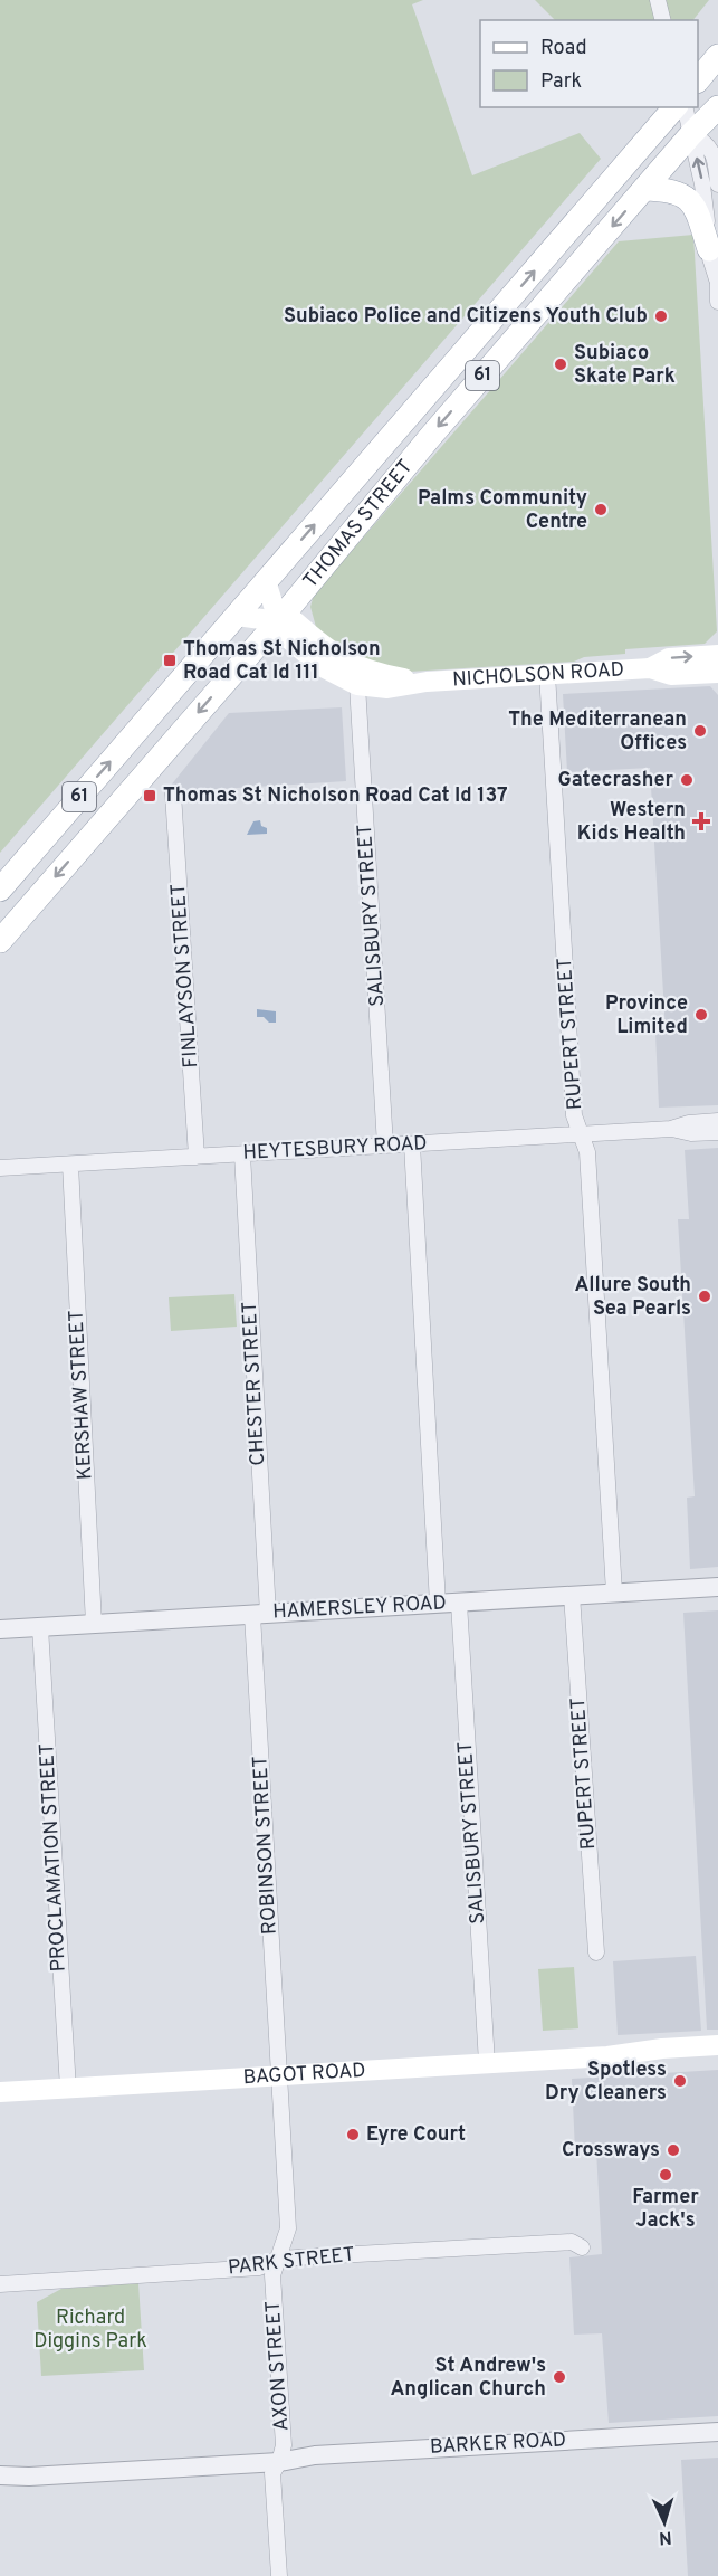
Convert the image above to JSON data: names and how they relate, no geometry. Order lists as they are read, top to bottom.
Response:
{
  "streets": {
    "main road": [
      "61",
      "THOMAS STREET",
      "NICHOLSON ROAD",
      "BAGOT ROAD"
    ],
    "street": [
      "SALISBURY STREET",
      "FINLAYSON STREET",
      "RUPERT STREET",
      "HEYTESBURY ROAD",
      "CHESTER STREET",
      "KERSHAW STREET",
      "HAMERSLEY ROAD",
      "ROBINSON STREET",
      "PROCLAMATION STREET",
      "PARK STREET",
      "AXON STREET",
      "BARKER ROAD"
    ]
  },
  "crossings": [
    ["THOMAS STREET", "NICHOLSON ROAD"],
    ["NICHOLSON ROAD", "SALISBURY STREET"],
    ["NICHOLSON ROAD", "RUPERT STREET"],
    ["SALISBURY STREET", "HEYTESBURY ROAD"],
    ["SALISBURY STREET", "HAMERSLEY ROAD"],
    ["SALISBURY STREET", "BAGOT ROAD"],
    ["FINLAYSON STREET", "HEYTESBURY ROAD"],
    ["RUPERT STREET", "HEYTESBURY ROAD"],
    ["RUPERT STREET", "HAMERSLEY ROAD"],
    ["HEYTESBURY ROAD", "CHESTER STREET"],
    ["HEYTESBURY ROAD", "KERSHAW STREET"],
    ["CHESTER STREET", "HAMERSLEY ROAD"],
    ["CHESTER STREET", "ROBINSON STREET"],
    ["KERSHAW STREET", "HAMERSLEY ROAD"],
    ["HAMERSLEY ROAD", "ROBINSON STREET"],
    ["HAMERSLEY ROAD", "PROCLAMATION STREET"],
    ["ROBINSON STREET", "BAGOT ROAD"],
    ["ROBINSON STREET", "AXON STREET"],
    ["PROCLAMATION STREET", "BAGOT ROAD"],
    ["BAGOT ROAD", "AXON STREET"],
    ["PARK STREET", "AXON STREET"],
    ["AXON STREET", "BARKER ROAD"]
  ],
  "parks": ["Richard Diggins Park"],
  "places": {
    "other": [
      "Subiaco Police and Citizens Youth Club",
      "Subiaco Skate Park",
      "Palms Community Centre",
      "The Mediterranean Offices",
      "Gatecrasher",
      "Province Limited",
      "Allure South Sea Pearls",
      "Spotless Dry Cleaners",
      "Eyre Court",
      "Crossways",
      "Farmer Jack's",
      "St Andrew's Anglican Church"
    ],
    "transit": ["Thomas St Nicholson Road Cat Id 111", "Thomas St Nicholson Road Cat Id 137"],
    "health": ["Western Kids Health"]
  },
  "legend": ["Road", "Park"],
  "north": "bottom"
}
